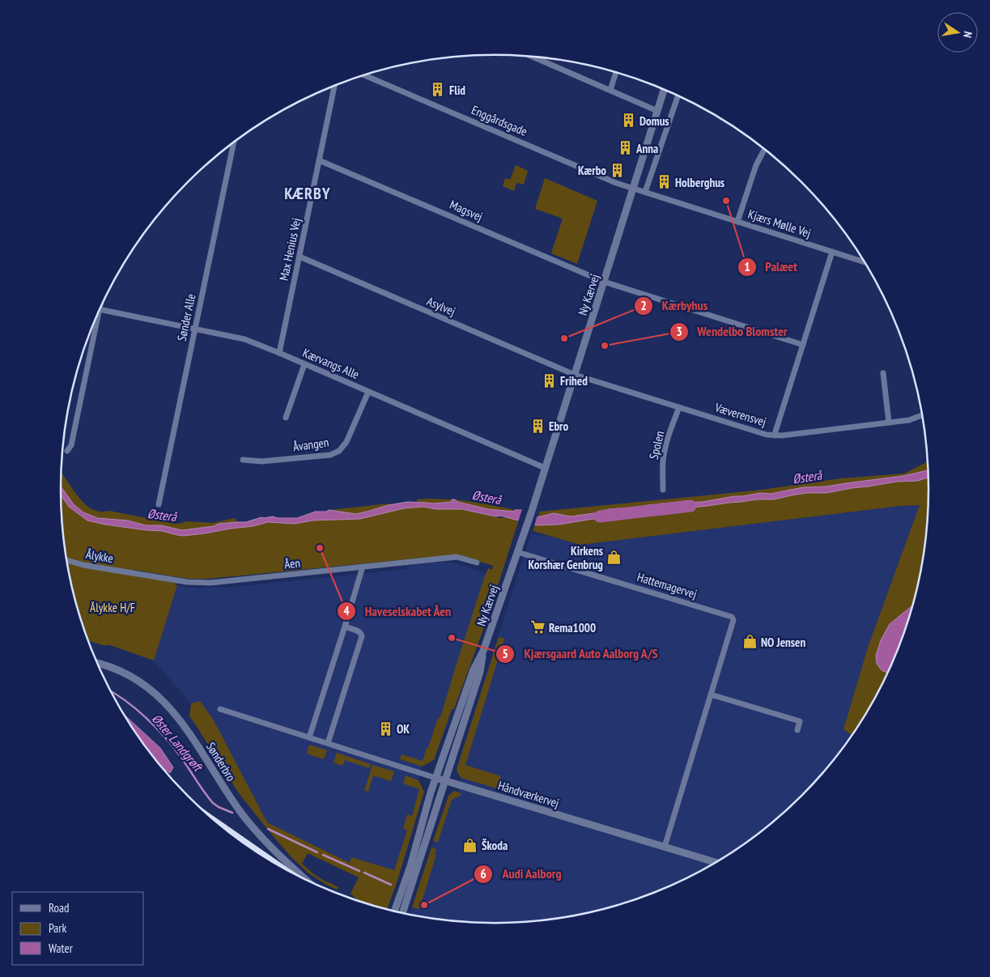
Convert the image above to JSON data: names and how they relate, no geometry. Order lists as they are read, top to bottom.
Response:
{
  "streets": {
    "street": [
      "Enggårdsgade",
      "Magsvej",
      "Kjærs Mølle Vej",
      "Max Henius Vej",
      "Ny Kærvej",
      "Asylvej",
      "Sønder Alle",
      "Kærvangs Alle",
      "Væverensvej",
      "Åvangen",
      "Spolen",
      "Ålykke",
      "Åen",
      "Hattemagervej",
      "Sønderbro",
      "Håndværkervej"
    ]
  },
  "crossings": [
    ["Enggårdsgade", "Kjærs Mølle Vej"],
    ["Enggårdsgade", "Ny Kærvej"],
    ["Magsvej", "Max Henius Vej"],
    ["Magsvej", "Ny Kærvej"],
    ["Kjærs Mølle Vej", "Ny Kærvej"],
    ["Max Henius Vej", "Asylvej"],
    ["Max Henius Vej", "Kærvangs Alle"],
    ["Ny Kærvej", "Asylvej"],
    ["Ny Kærvej", "Kærvangs Alle"],
    ["Ny Kærvej", "Væverensvej"],
    ["Ny Kærvej", "Hattemagervej"],
    ["Ny Kærvej", "Håndværkervej"],
    ["Asylvej", "Væverensvej"],
    ["Sønder Alle", "Kærvangs Alle"],
    ["Kærvangs Alle", "Åvangen"],
    ["Væverensvej", "Spolen"],
    ["Ålykke", "Åen"],
    ["Hattemagervej", "Håndværkervej"]
  ],
  "districts": ["KÆRBY"],
  "water": ["Østerå", "Øster Landgrøft"],
  "parks": ["Ålykke H/F"],
  "places": {
    "building": [
      "Flid",
      "Domus",
      "Anna",
      "Kærbo",
      "Holberghus",
      "Frihed",
      "Ebro",
      "OK"
    ],
    "other": [
      "Palæet",
      "Kærbyhus",
      "Wendelbo Blomster",
      "Haveselskabet Åen",
      "Kjærsgaard Auto Aalborg A/S",
      "Audi Aalborg"
    ],
    "shop": ["Kirkens Korshær Genbrug", "NO Jensen", "Škoda"],
    "supermarket": ["Rema1000"]
  },
  "legend": ["Road", "Park", "Water"],
  "north": "right"
}
